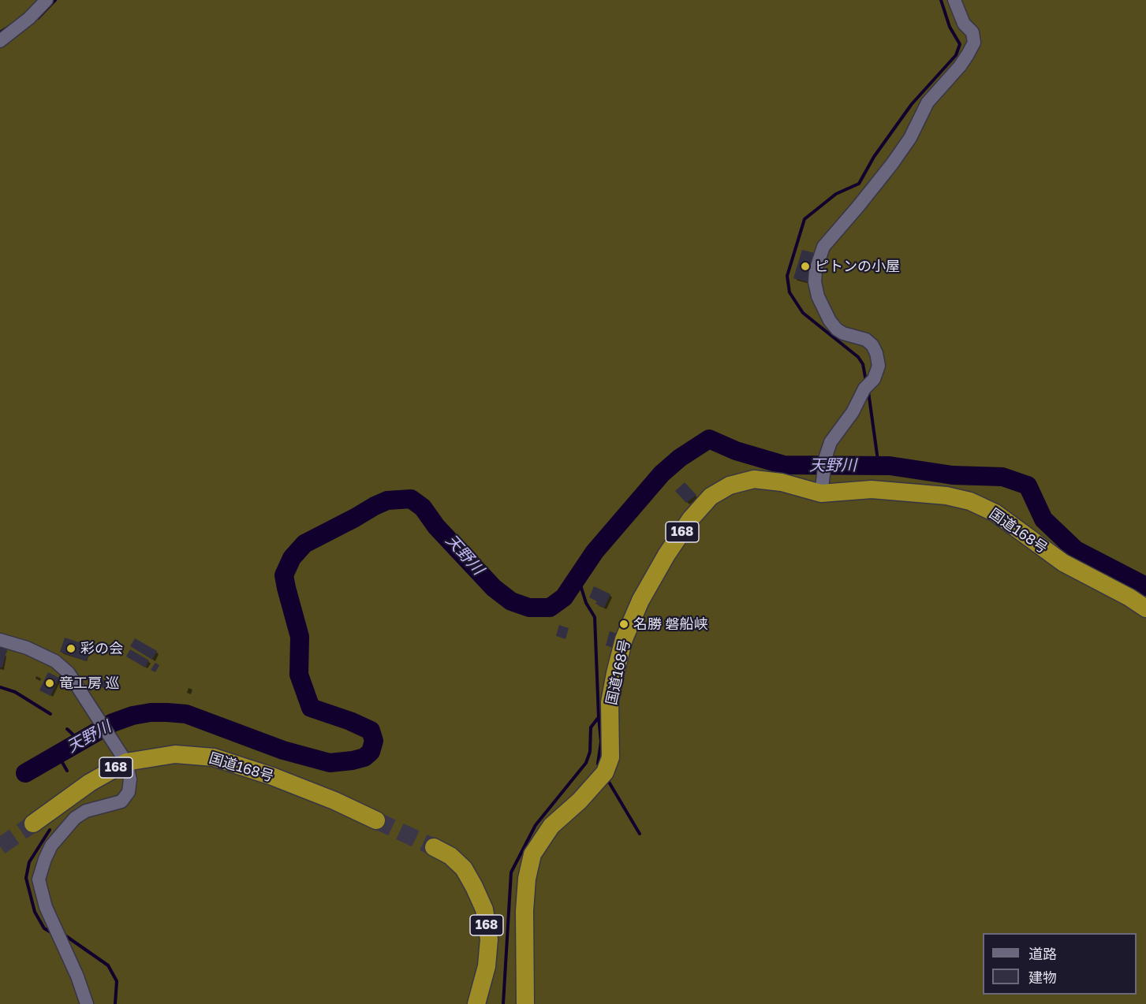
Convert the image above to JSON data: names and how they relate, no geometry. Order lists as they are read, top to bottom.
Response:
{
  "streets": {
    "highway": ["国道168号", "168"]
  },
  "water": ["天野川"],
  "places": [
    "ピトンの小屋",
    "名勝 磐船峡",
    "彩の会",
    "竜工房 巡"
  ],
  "legend": ["道路", "建物"]
}
